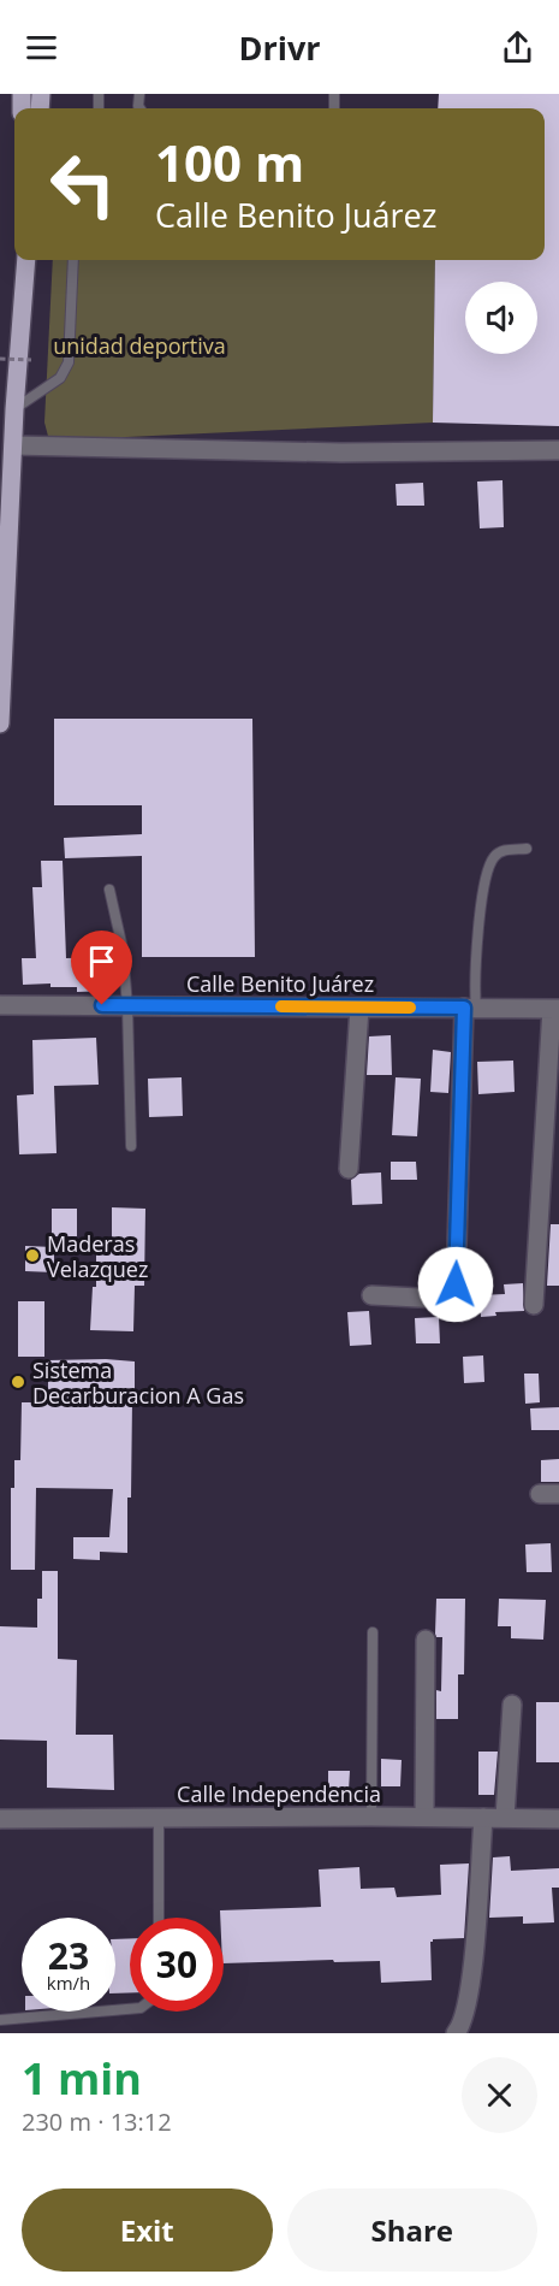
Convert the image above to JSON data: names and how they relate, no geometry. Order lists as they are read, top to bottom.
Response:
{
  "streets": {
    "street": ["Calle Benito Juárez", "Calle Independencia"]
  },
  "parks": ["unidad deportiva"],
  "places": ["Maderas Velazquez", "Sistema Decarburacion A Gas"],
  "page": {
    "header": "Drivr",
    "turn": ["100 m", "Calle Benito Juárez"],
    "speed": "23 km/h",
    "limit": "30",
    "heading": ["1 min", "230 m · 13:12"],
    "buttons": ["Exit", "Share"]
  }
}
